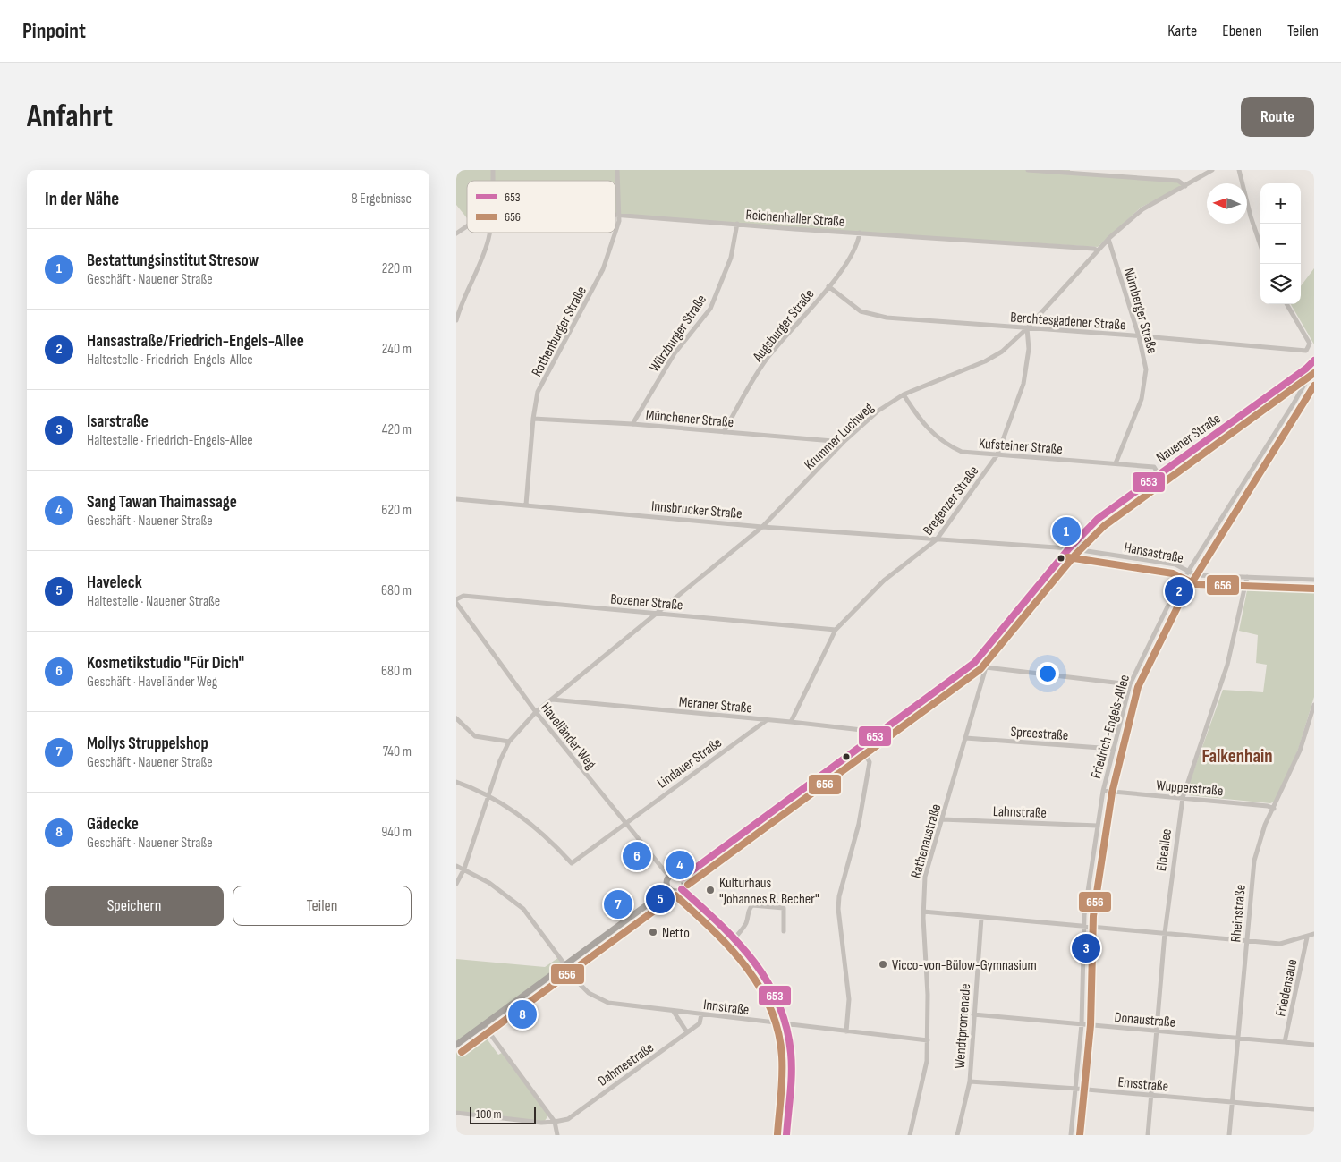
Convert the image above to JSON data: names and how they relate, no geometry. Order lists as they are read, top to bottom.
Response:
{
  "streets": {
    "main road": ["Nauener Straße"],
    "street": [
      "Reichenhaller Straße",
      "Nürnberger Straße",
      "Berchtesgadener Straße",
      "Augsburger Straße",
      "Rothenburger Straße",
      "Würzburger Straße",
      "Münchener Straße",
      "Krummer Luchweg",
      "Kufsteiner Straße",
      "Bregenzer Straße",
      "Innsbrucker Straße",
      "Hansastraße",
      "Bozener Straße",
      "Meraner Straße",
      "Friedrich-Engels-Allee",
      "Spreestraße",
      "Havelländer Weg",
      "Lindauer Straße",
      "Wupperstraße",
      "Lahnstraße",
      "Rathenaustraße",
      "Elbeallee",
      "Rheinstraße",
      "Friedensaue",
      "Innstraße",
      "Donaustraße",
      "Wendtpromenade",
      "Dahmestraße",
      "Emsstraße"
    ]
  },
  "crossings": [
    ["Reichenhaller Straße", "Augsburger Straße"],
    ["Reichenhaller Straße", "Rothenburger Straße"],
    ["Reichenhaller Straße", "Würzburger Straße"],
    ["Reichenhaller Straße", "Krummer Luchweg"],
    ["Nürnberger Straße", "Berchtesgadener Straße"],
    ["Nürnberger Straße", "Krummer Luchweg"],
    ["Nürnberger Straße", "Kufsteiner Straße"],
    ["Berchtesgadener Straße", "Augsburger Straße"],
    ["Berchtesgadener Straße", "Krummer Luchweg"],
    ["Berchtesgadener Straße", "Bregenzer Straße"],
    ["Augsburger Straße", "Münchener Straße"],
    ["Rothenburger Straße", "Münchener Straße"],
    ["Rothenburger Straße", "Innsbrucker Straße"],
    ["Würzburger Straße", "Münchener Straße"],
    ["Münchener Straße", "Krummer Luchweg"],
    ["Krummer Luchweg", "Kufsteiner Straße"],
    ["Krummer Luchweg", "Bregenzer Straße"],
    ["Krummer Luchweg", "Innsbrucker Straße"],
    ["Krummer Luchweg", "Bozener Straße"],
    ["Krummer Luchweg", "Meraner Straße"],
    ["Krummer Luchweg", "Havelländer Weg"],
    ["Krummer Luchweg", "Lindauer Straße"],
    ["Krummer Luchweg", "Innstraße"],
    ["Nauener Straße", "Kufsteiner Straße"],
    ["Nauener Straße", "Innsbrucker Straße"],
    ["Nauener Straße", "Hansastraße"],
    ["Nauener Straße", "Meraner Straße"],
    ["Nauener Straße", "Friedrich-Engels-Allee"],
    ["Nauener Straße", "Havelländer Weg"],
    ["Kufsteiner Straße", "Bregenzer Straße"],
    ["Bregenzer Straße", "Innsbrucker Straße"],
    ["Bregenzer Straße", "Bozener Straße"],
    ["Bregenzer Straße", "Meraner Straße"],
    ["Innsbrucker Straße", "Hansastraße"],
    ["Hansastraße", "Friedrich-Engels-Allee"],
    ["Hansastraße", "Elbeallee"],
    ["Meraner Straße", "Lindauer Straße"],
    ["Friedrich-Engels-Allee", "Spreestraße"],
    ["Friedrich-Engels-Allee", "Wupperstraße"],
    ["Friedrich-Engels-Allee", "Lahnstraße"],
    ["Friedrich-Engels-Allee", "Rathenaustraße"],
    ["Friedrich-Engels-Allee", "Donaustraße"],
    ["Friedrich-Engels-Allee", "Emsstraße"],
    ["Spreestraße", "Rathenaustraße"],
    ["Havelländer Weg", "Lindauer Straße"],
    ["Wupperstraße", "Elbeallee"],
    ["Wupperstraße", "Rheinstraße"],
    ["Lahnstraße", "Rathenaustraße"],
    ["Rathenaustraße", "Innstraße"],
    ["Elbeallee", "Donaustraße"],
    ["Elbeallee", "Emsstraße"],
    ["Rheinstraße", "Donaustraße"],
    ["Rheinstraße", "Emsstraße"],
    ["Friedensaue", "Donaustraße"],
    ["Innstraße", "Dahmestraße"],
    ["Donaustraße", "Wendtpromenade"],
    ["Wendtpromenade", "Emsstraße"]
  ],
  "districts": ["Falkenhain"],
  "places": ["Kulturhaus \"Johannes R. Becher\"", "Netto", "Vicco-von-Bülow-Gymnasium"],
  "lines": ["transit line 653", "transit line 656"],
  "legend": ["653", "656"],
  "scale_bar": "100 m",
  "north": "left",
  "page": {
    "header": "Pinpoint",
    "nav": ["Karte", "Ebenen", "Teilen"],
    "buttons": [
      "Route",
      ["Speichern", "Teilen"]
    ],
    "title": "Anfahrt",
    "heading": ["In der Nähe", "8 Ergebnisse"],
    "map_buttons": ["+", "−"],
    "list": [
      {
        "mark": "1",
        "name": "Bestattungsinstitut Stresow",
        "note": "Geschäft · Nauener Straße",
        "value": "220 m"
      },
      {
        "mark": "2",
        "name": "Hansastraße/Friedrich-Engels-Allee",
        "note": "Haltestelle · Friedrich-Engels-Allee",
        "value": "240 m"
      },
      {
        "mark": "3",
        "name": "Isarstraße",
        "note": "Haltestelle · Friedrich-Engels-Allee",
        "value": "420 m"
      },
      {
        "mark": "4",
        "name": "Sang Tawan Thaimassage",
        "note": "Geschäft · Nauener Straße",
        "value": "620 m"
      },
      {
        "mark": "5",
        "name": "Haveleck",
        "note": "Haltestelle · Nauener Straße",
        "value": "680 m"
      },
      {
        "mark": "6",
        "name": "Kosmetikstudio \"Für Dich\"",
        "note": "Geschäft · Havelländer Weg",
        "value": "680 m"
      },
      {
        "mark": "7",
        "name": "Mollys Struppelshop",
        "note": "Geschäft · Nauener Straße",
        "value": "740 m"
      },
      {
        "mark": "8",
        "name": "Gädecke",
        "note": "Geschäft · Nauener Straße",
        "value": "940 m"
      }
    ],
    "pins": [
      "1",
      "2",
      "6",
      "4",
      "5",
      "7",
      "3",
      "8"
    ],
    "scale": "100 m"
  }
}
